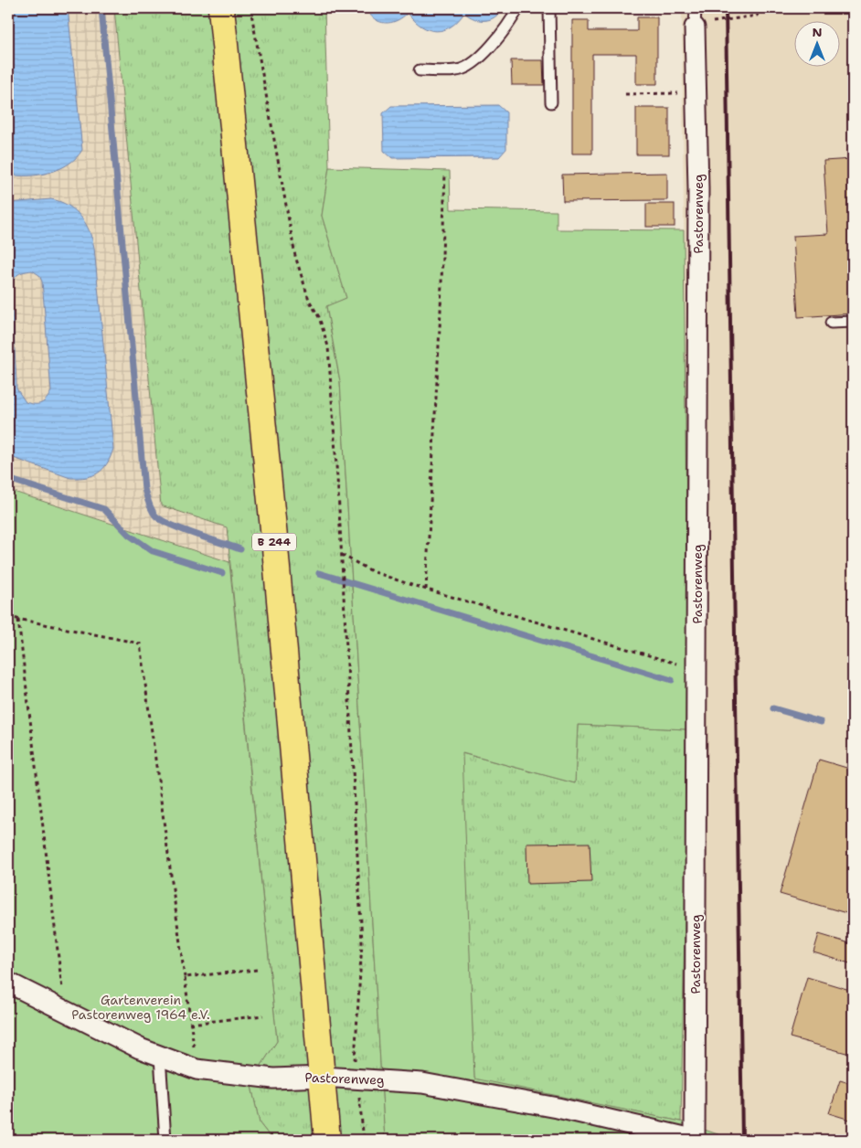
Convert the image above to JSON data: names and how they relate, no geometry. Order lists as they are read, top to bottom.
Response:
{
  "streets": {
    "main road": ["B 244"],
    "street": ["Pastorenweg"]
  },
  "crossings": [
    ["Pastorenweg", "B 244"]
  ],
  "parks": ["Gartenverein Pastorenweg 1964 e.V."],
  "north": "top"
}
